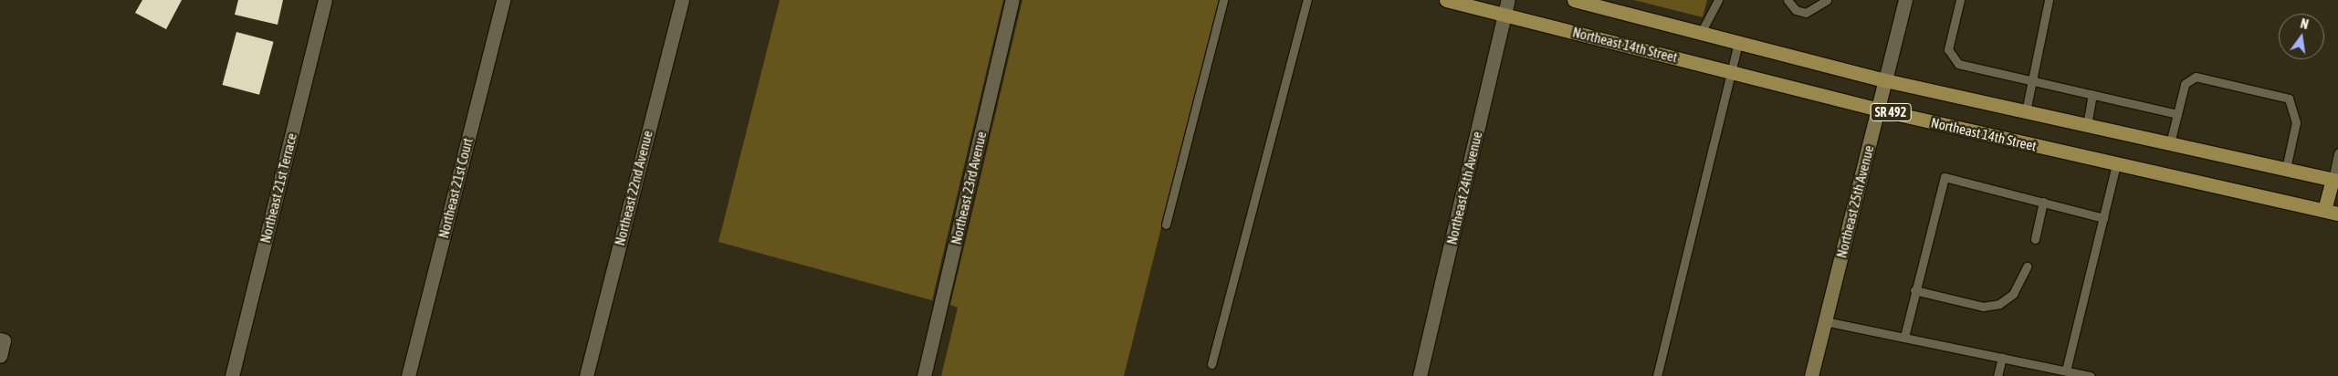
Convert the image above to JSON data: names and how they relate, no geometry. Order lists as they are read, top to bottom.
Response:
{
  "streets": {
    "main road": ["Northeast 14th Street", "SR 492", "Northeast 25th Avenue"],
    "street": [
      "Northeast 21st Terrace",
      "Northeast 21st Court",
      "Northeast 22nd Avenue",
      "Northeast 23rd Avenue",
      "Northeast 24th Avenue"
    ]
  },
  "crossings": [
    ["Northeast 14th Street", "Northeast 24th Avenue"],
    ["Northeast 14th Street", "Northeast 25th Avenue"],
    ["SR 492", "Northeast 25th Avenue"]
  ],
  "north": "top"
}
